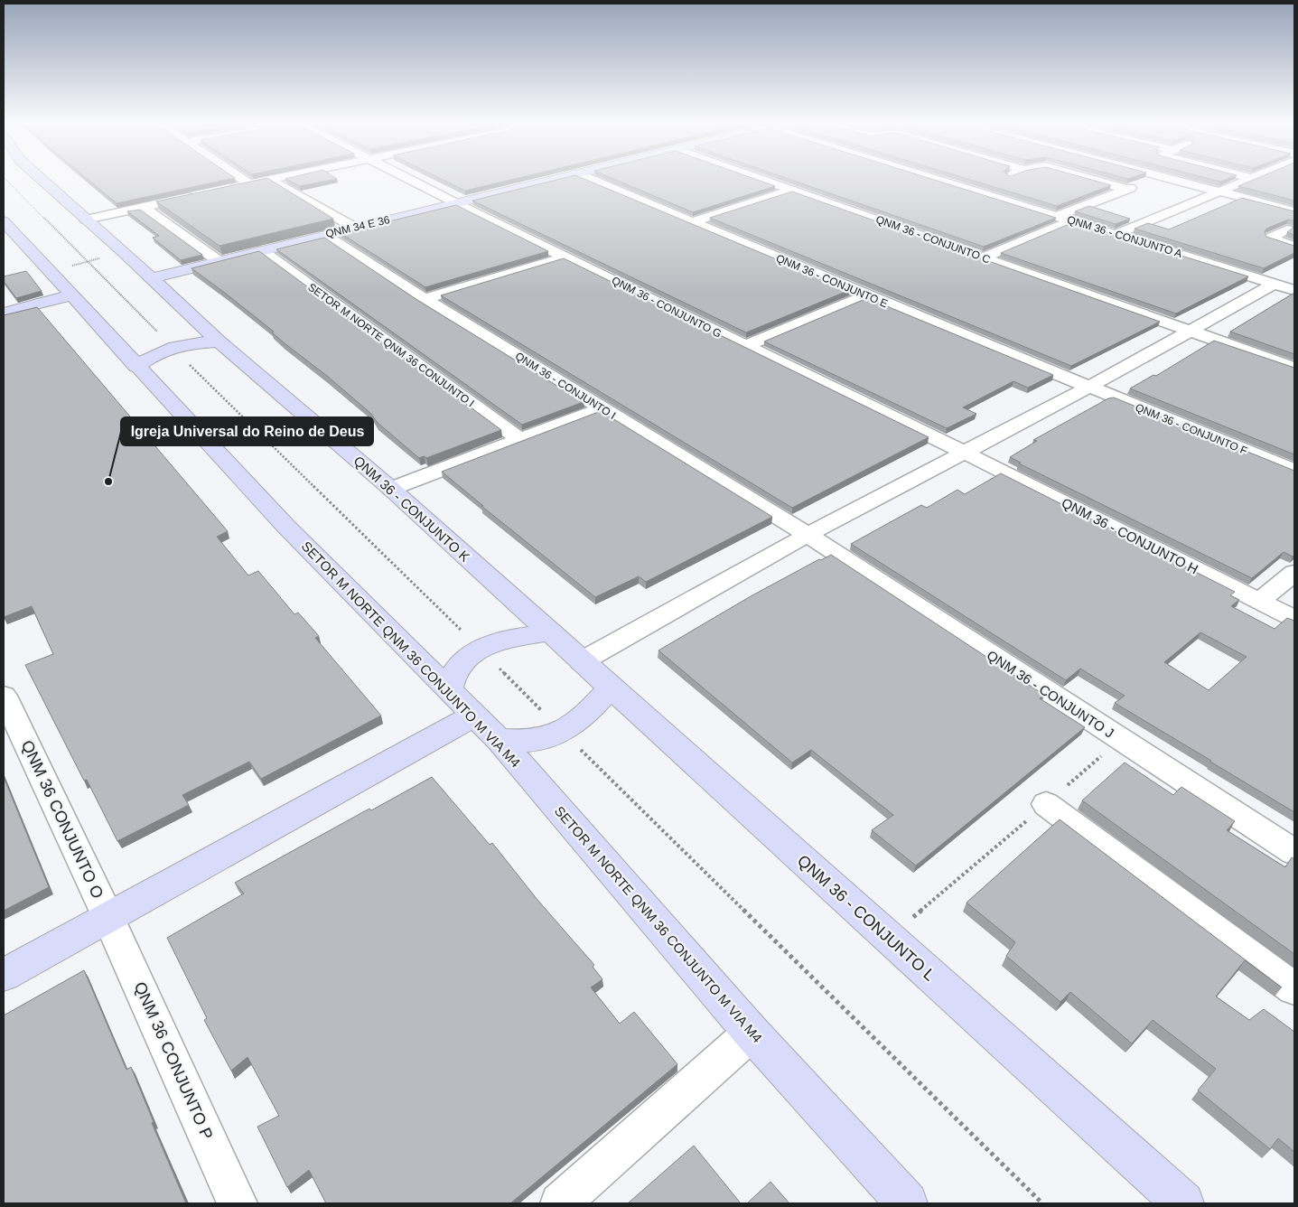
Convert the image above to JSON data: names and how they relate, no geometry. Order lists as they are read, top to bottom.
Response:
{
  "streets": {
    "main road": [
      "QNM 34 E 36",
      "QNM 36 - CONJUNTO K",
      "SETOR M NORTE QNM 36 CONJUNTO M VIA M4",
      "QNM 36 - CONJUNTO L"
    ],
    "street": [
      "QNM 36 - CONJUNTO A",
      "QNM 36 - CONJUNTO C",
      "QNM 36 - CONJUNTO E",
      "QNM 36 - CONJUNTO G",
      "SETOR M NORTE QNM 36 CONJUNTO I",
      "QNM 36 - CONJUNTO I",
      "QNM 36 - CONJUNTO F",
      "QNM 36 - CONJUNTO H",
      "QNM 36 - CONJUNTO J",
      "QNM 36 CONJUNTO O",
      "QNM 36 CONJUNTO P"
    ]
  },
  "crossings": [
    ["QNM 34 E 36", "QNM 36 - CONJUNTO G"],
    ["QNM 34 E 36", "SETOR M NORTE QNM 36 CONJUNTO I"],
    ["QNM 34 E 36", "QNM 36 - CONJUNTO I"],
    ["QNM 34 E 36", "QNM 36 - CONJUNTO K"],
    ["QNM 36 - CONJUNTO E", "QNM 36 - CONJUNTO F"],
    ["QNM 36 - CONJUNTO G", "QNM 36 - CONJUNTO H"],
    ["QNM 36 - CONJUNTO I", "QNM 36 - CONJUNTO J"],
    ["QNM 36 - CONJUNTO K", "QNM 36 - CONJUNTO L"],
    ["QNM 36 CONJUNTO O", "QNM 36 CONJUNTO P"]
  ],
  "places": ["Igreja Universal do Reino de Deus"]
}
